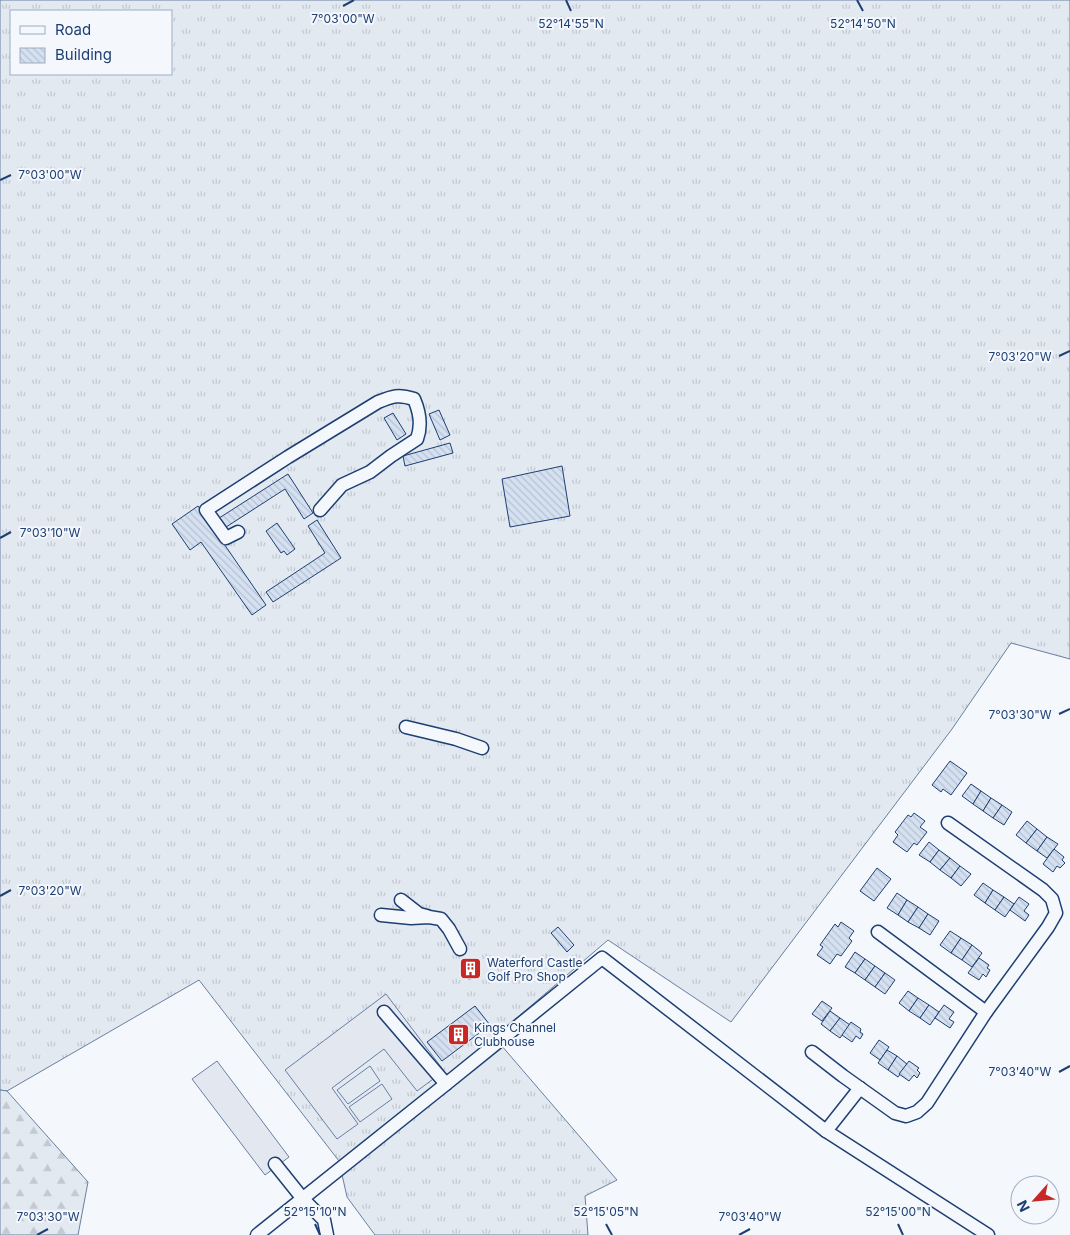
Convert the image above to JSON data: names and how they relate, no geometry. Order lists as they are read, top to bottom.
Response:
{
  "places": {
    "building": ["Waterford Castle Golf Pro Shop", "Kings Channel Clubhouse"]
  },
  "legend": ["Road", "Building"],
  "north": "bottom left",
  "coordinates": [
    "7°03'00\"W",
    "52°14'55\"N",
    "52°14'50\"N",
    "7°03'20\"W",
    "7°03'10\"W",
    "7°03'30\"W",
    "7°03'40\"W",
    "52°15'10\"N",
    "52°15'05\"N",
    "52°15'00\"N"
  ]
}
